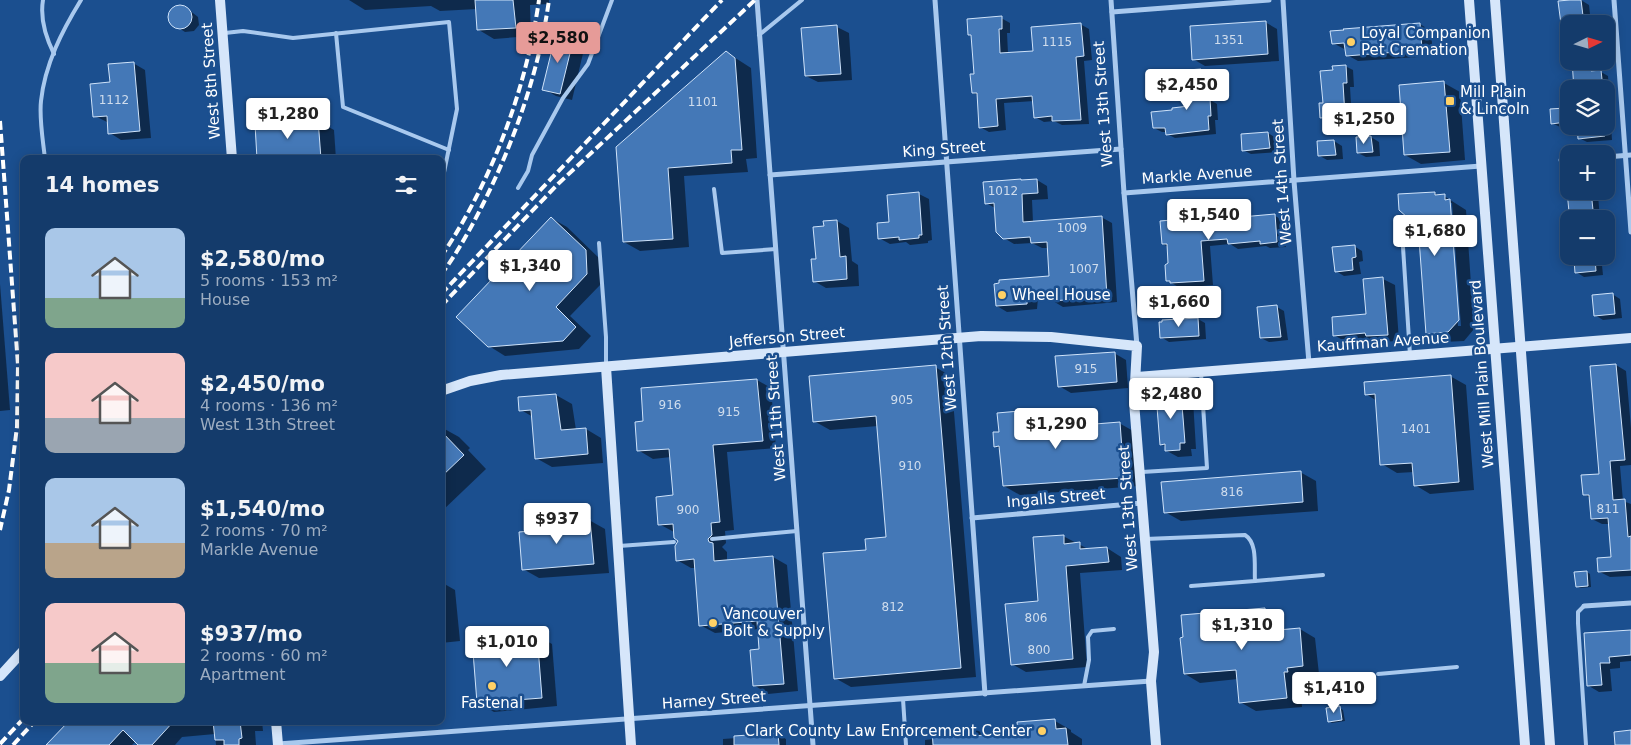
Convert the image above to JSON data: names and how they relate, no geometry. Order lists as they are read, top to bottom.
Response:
{
  "streets": {
    "street": [
      "West 8th Street",
      "West 13th Street",
      "King Street",
      "Markle Avenue",
      "West 14th Street",
      "Jefferson Street",
      "Kauffman Avenue",
      "West 12th Street",
      "West Mill Plain Boulevard",
      "West 11th Street",
      "Ingalls Street",
      "Harney Street"
    ]
  },
  "crossings": [
    ["West 13th Street", "King Street"],
    ["West 13th Street", "Markle Avenue"],
    ["West 13th Street", "Jefferson Street"],
    ["West 13th Street", "Kauffman Avenue"],
    ["West 13th Street", "Ingalls Street"],
    ["West 13th Street", "Harney Street"],
    ["King Street", "West 12th Street"],
    ["King Street", "West 11th Street"],
    ["Markle Avenue", "West 14th Street"],
    ["Markle Avenue", "West Mill Plain Boulevard"],
    ["West 14th Street", "Kauffman Avenue"],
    ["Jefferson Street", "West 12th Street"],
    ["Jefferson Street", "West 11th Street"],
    ["Kauffman Avenue", "West Mill Plain Boulevard"],
    ["West 12th Street", "Ingalls Street"],
    ["West 12th Street", "Harney Street"],
    ["West 11th Street", "Harney Street"]
  ],
  "places": {
    "other": [
      "Loyal Companion Pet Cremation",
      "Wheel House",
      "Vancouver Bolt & Supply",
      "Fastenal",
      "Clark County Law Enforcement Center"
    ],
    "transit": ["Mill Plain & Lincoln"]
  },
  "house_numbers": [
    "1351",
    "1115",
    "1112",
    "1101",
    "1012",
    "1009",
    "1007",
    "915",
    "905",
    "916",
    "915",
    "1401",
    "910",
    "816",
    "811",
    "900",
    "812",
    "806",
    "800"
  ],
  "north": "right",
  "page": {
    "map_buttons": ["+", "−"],
    "price": [
      "$2,580",
      "$2,450",
      "$1,280",
      "$1,250",
      "$1,540",
      "$1,680",
      "$1,340",
      "$1,660",
      "$2,480",
      "$1,290",
      "$937",
      "$1,310",
      "$1,010",
      "$1,410"
    ],
    "heading": "14 homes",
    "list": [
      {
        "name": "$2,580/mo",
        "note": "5 rooms · 153 m² · House"
      },
      {
        "name": "$2,450/mo",
        "note": "4 rooms · 136 m² · West 13th Street"
      },
      {
        "name": "$1,540/mo",
        "note": "2 rooms · 70 m² · Markle Avenue"
      },
      {
        "name": "$937/mo",
        "note": "2 rooms · 60 m² · Apartment"
      }
    ]
  }
}
